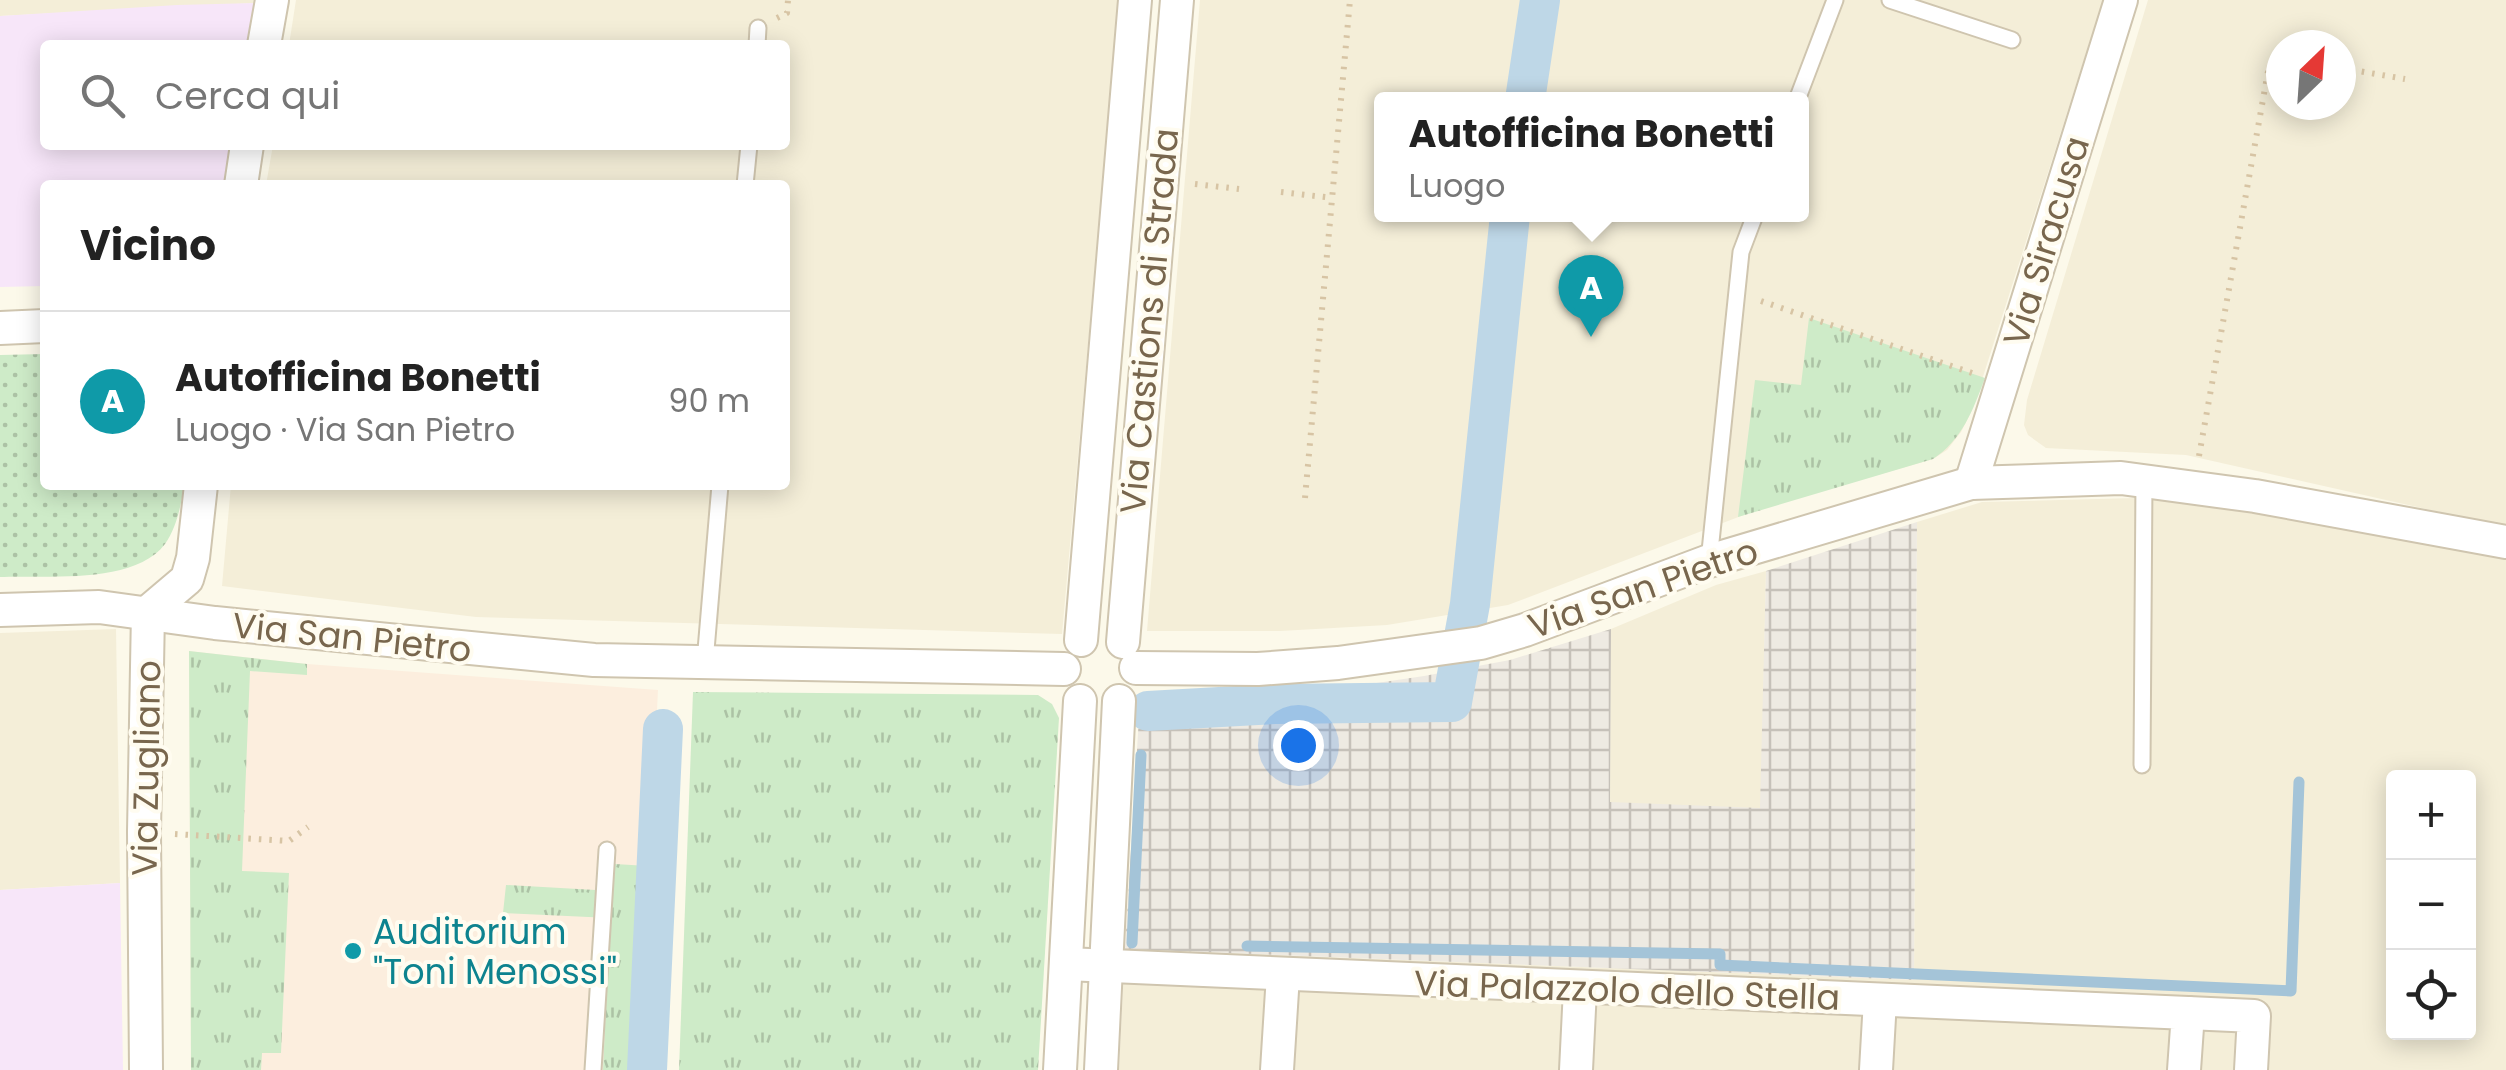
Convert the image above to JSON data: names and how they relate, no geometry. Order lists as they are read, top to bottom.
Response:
{
  "streets": {
    "street": [
      "Via Siracusa",
      "Via Castions di Strada",
      "Via San Pietro",
      "Via Zugliano",
      "Via Palazzolo dello Stella"
    ]
  },
  "crossings": [
    ["Via Siracusa", "Via San Pietro"],
    ["Via Castions di Strada", "Via San Pietro"],
    ["Via San Pietro", "Via Zugliano"]
  ],
  "places": ["Auditorium \"Toni Menossi\""],
  "north": "top right",
  "page": {
    "search": "Cerca qui",
    "popup": ["Autofficina Bonetti", "Luogo"],
    "heading": "Vicino",
    "pins": "A",
    "list": [
      {
        "mark": "A",
        "name": "Autofficina Bonetti",
        "note": "Luogo · Via San Pietro",
        "value": "90 m"
      }
    ],
    "map_buttons": ["+", "−"]
  }
}
